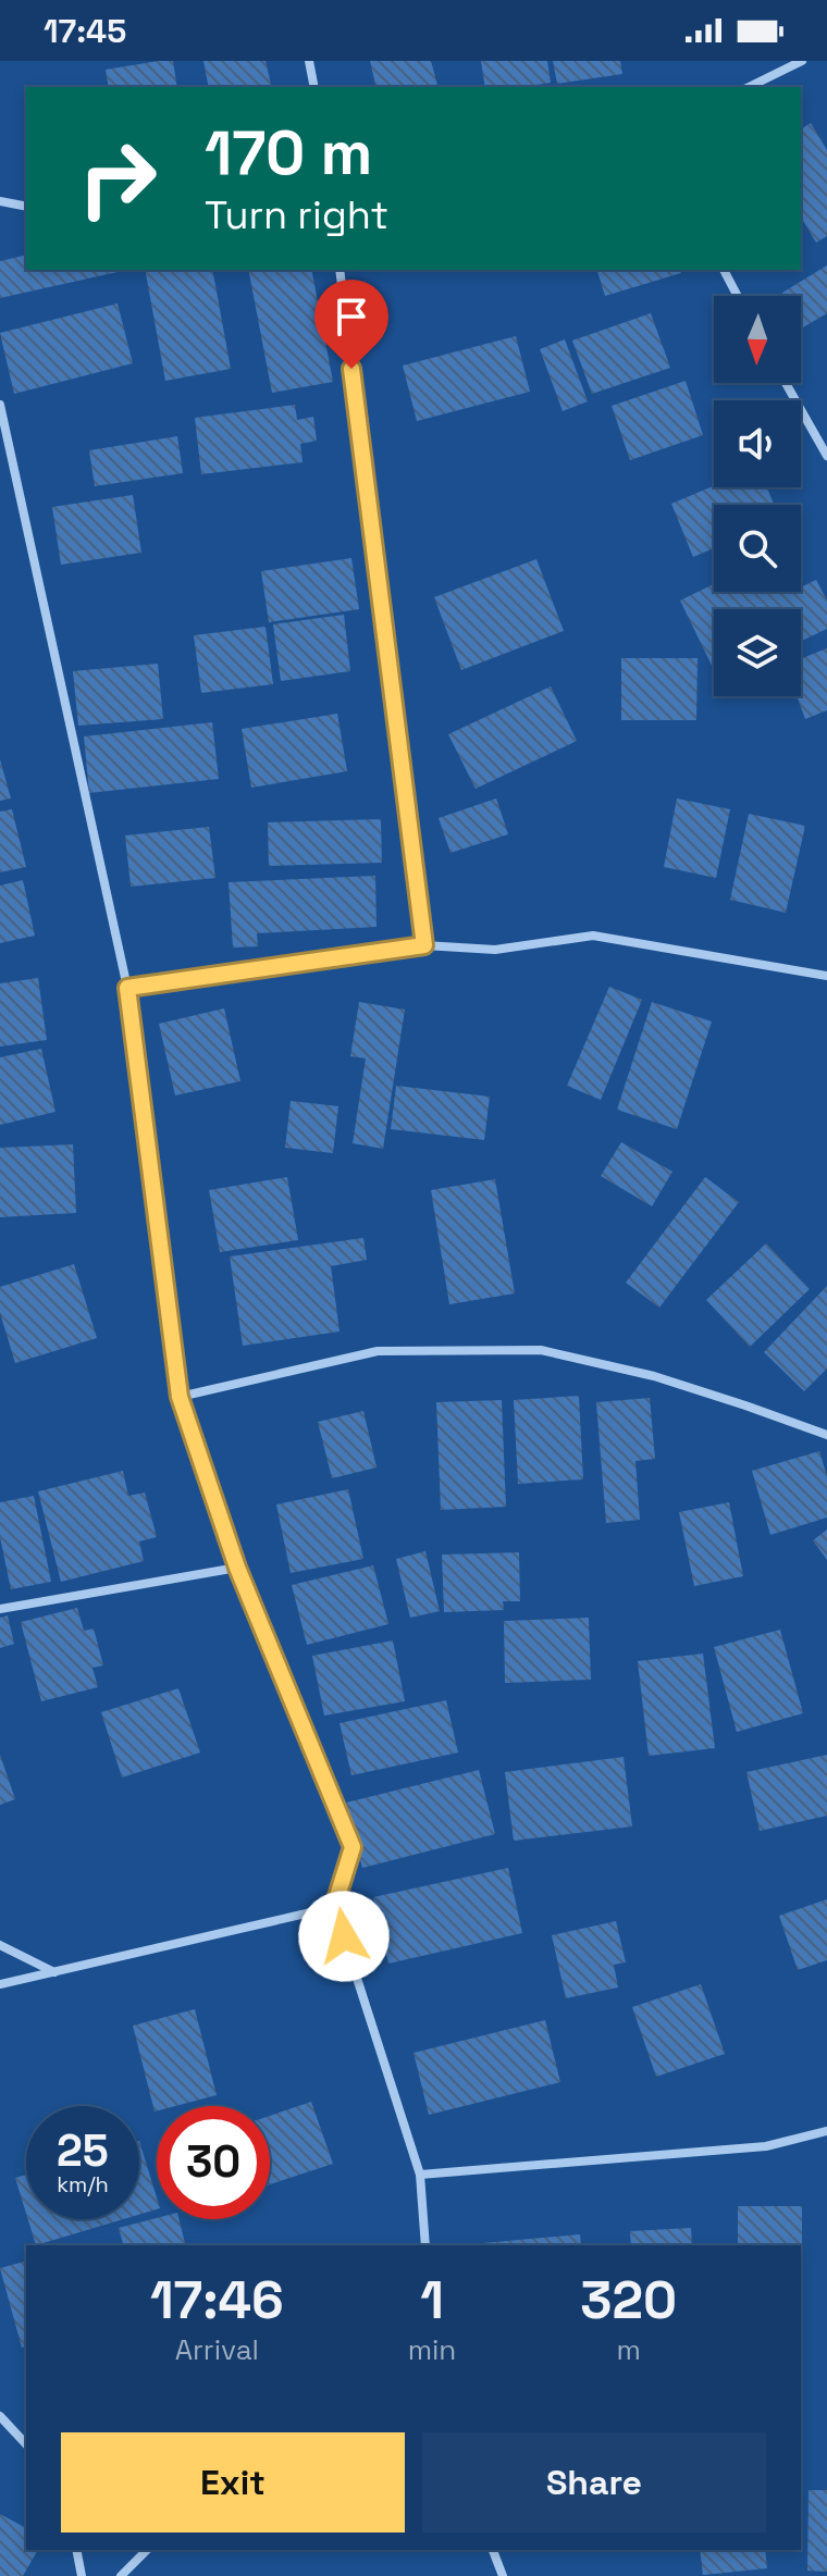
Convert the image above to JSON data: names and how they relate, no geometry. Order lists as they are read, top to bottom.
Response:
{
  "north": "bottom",
  "page": {
    "status": "17:45",
    "turn": ["170 m", "Turn right"],
    "speed": "25 km/h",
    "limit": "30",
    "eta": [
      "17:46",
      "Arrival",
      "1",
      "min",
      "320",
      "m"
    ],
    "buttons": ["Exit", "Share"]
  }
}
